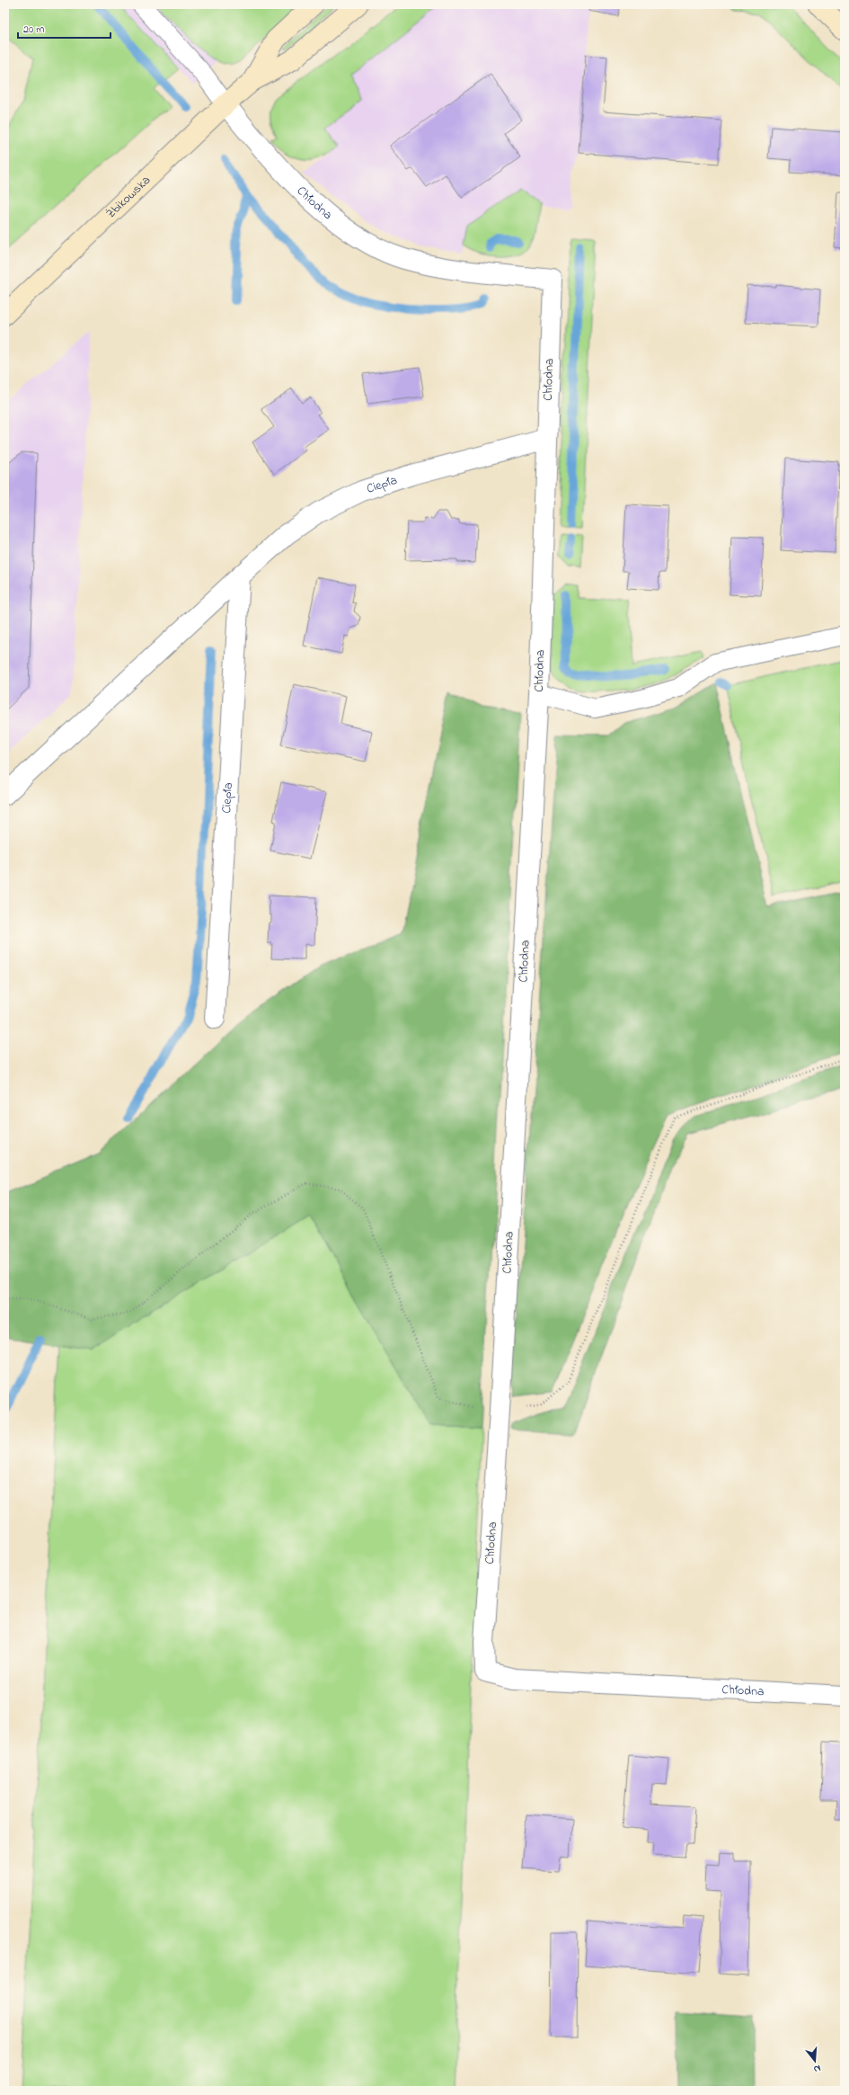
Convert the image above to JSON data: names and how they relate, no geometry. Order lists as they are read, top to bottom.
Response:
{
  "streets": {
    "main road": ["Żbikowska"],
    "street": ["Chłodna", "Ciepła"]
  },
  "crossings": [
    ["Żbikowska", "Chłodna"],
    ["Chłodna", "Ciepła"]
  ],
  "scale_bar": "20 m",
  "north": "bottom"
}
